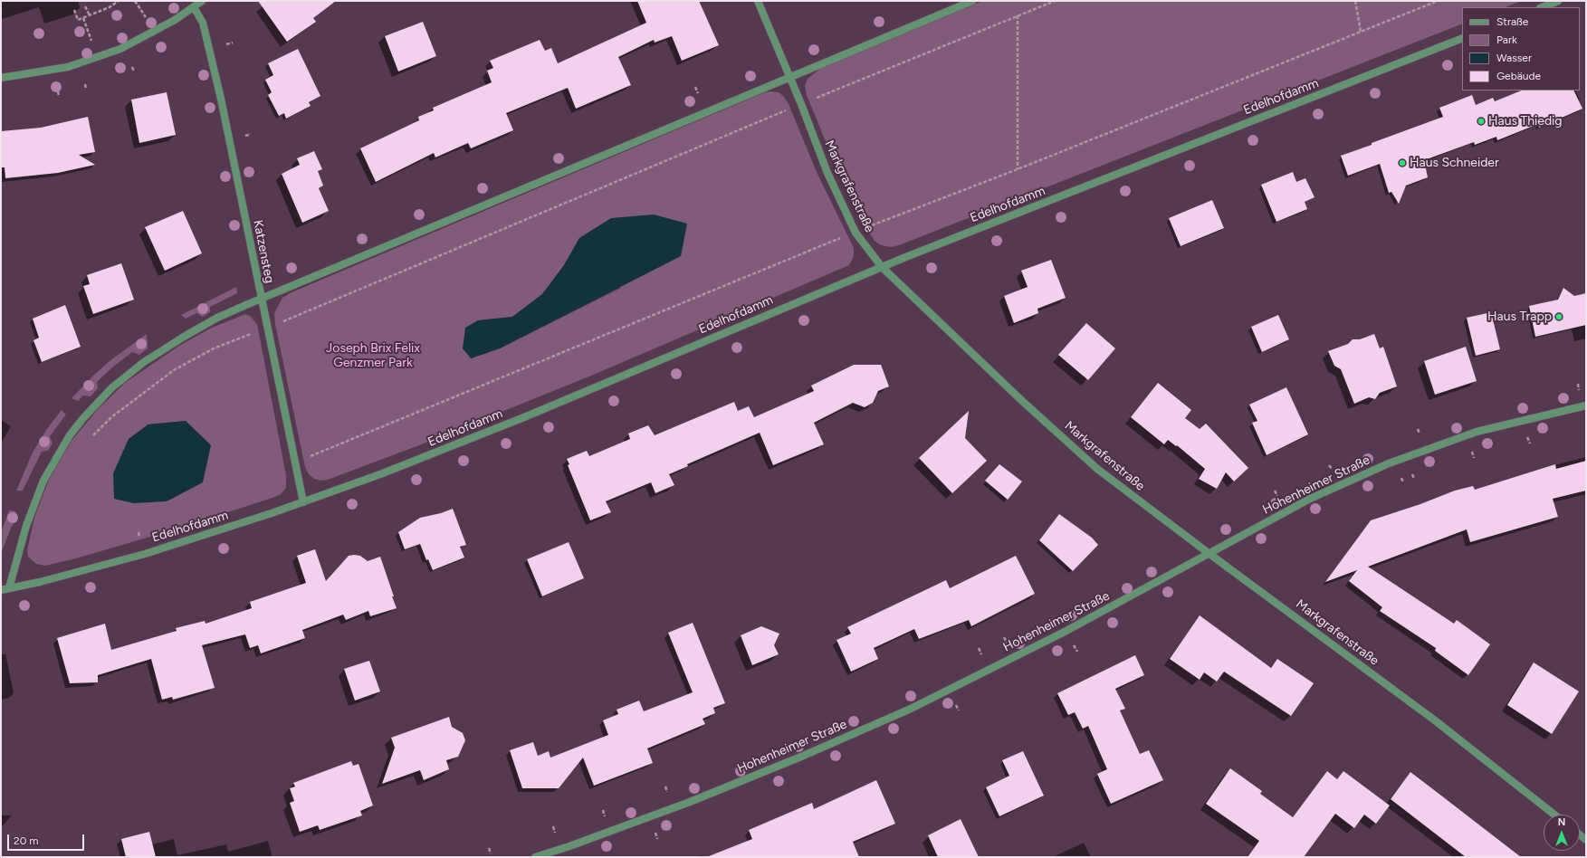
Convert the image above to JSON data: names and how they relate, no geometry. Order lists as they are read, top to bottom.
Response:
{
  "streets": {
    "street": [
      "Edelhofdamm",
      "Markgrafenstraße",
      "Katzensteg",
      "Hohenheimer Straße"
    ]
  },
  "crossings": [
    ["Edelhofdamm", "Markgrafenstraße"],
    ["Edelhofdamm", "Katzensteg"],
    ["Markgrafenstraße", "Hohenheimer Straße"]
  ],
  "parks": ["Joseph Brix Felix Genzmer Park"],
  "places": ["Haus Thiedig", "Haus Schneider", "Haus Trapp"],
  "legend": [
    "Straße",
    "Park",
    "Wasser",
    "Gebäude"
  ],
  "scale_bar": "20 m",
  "north": "top"
}
